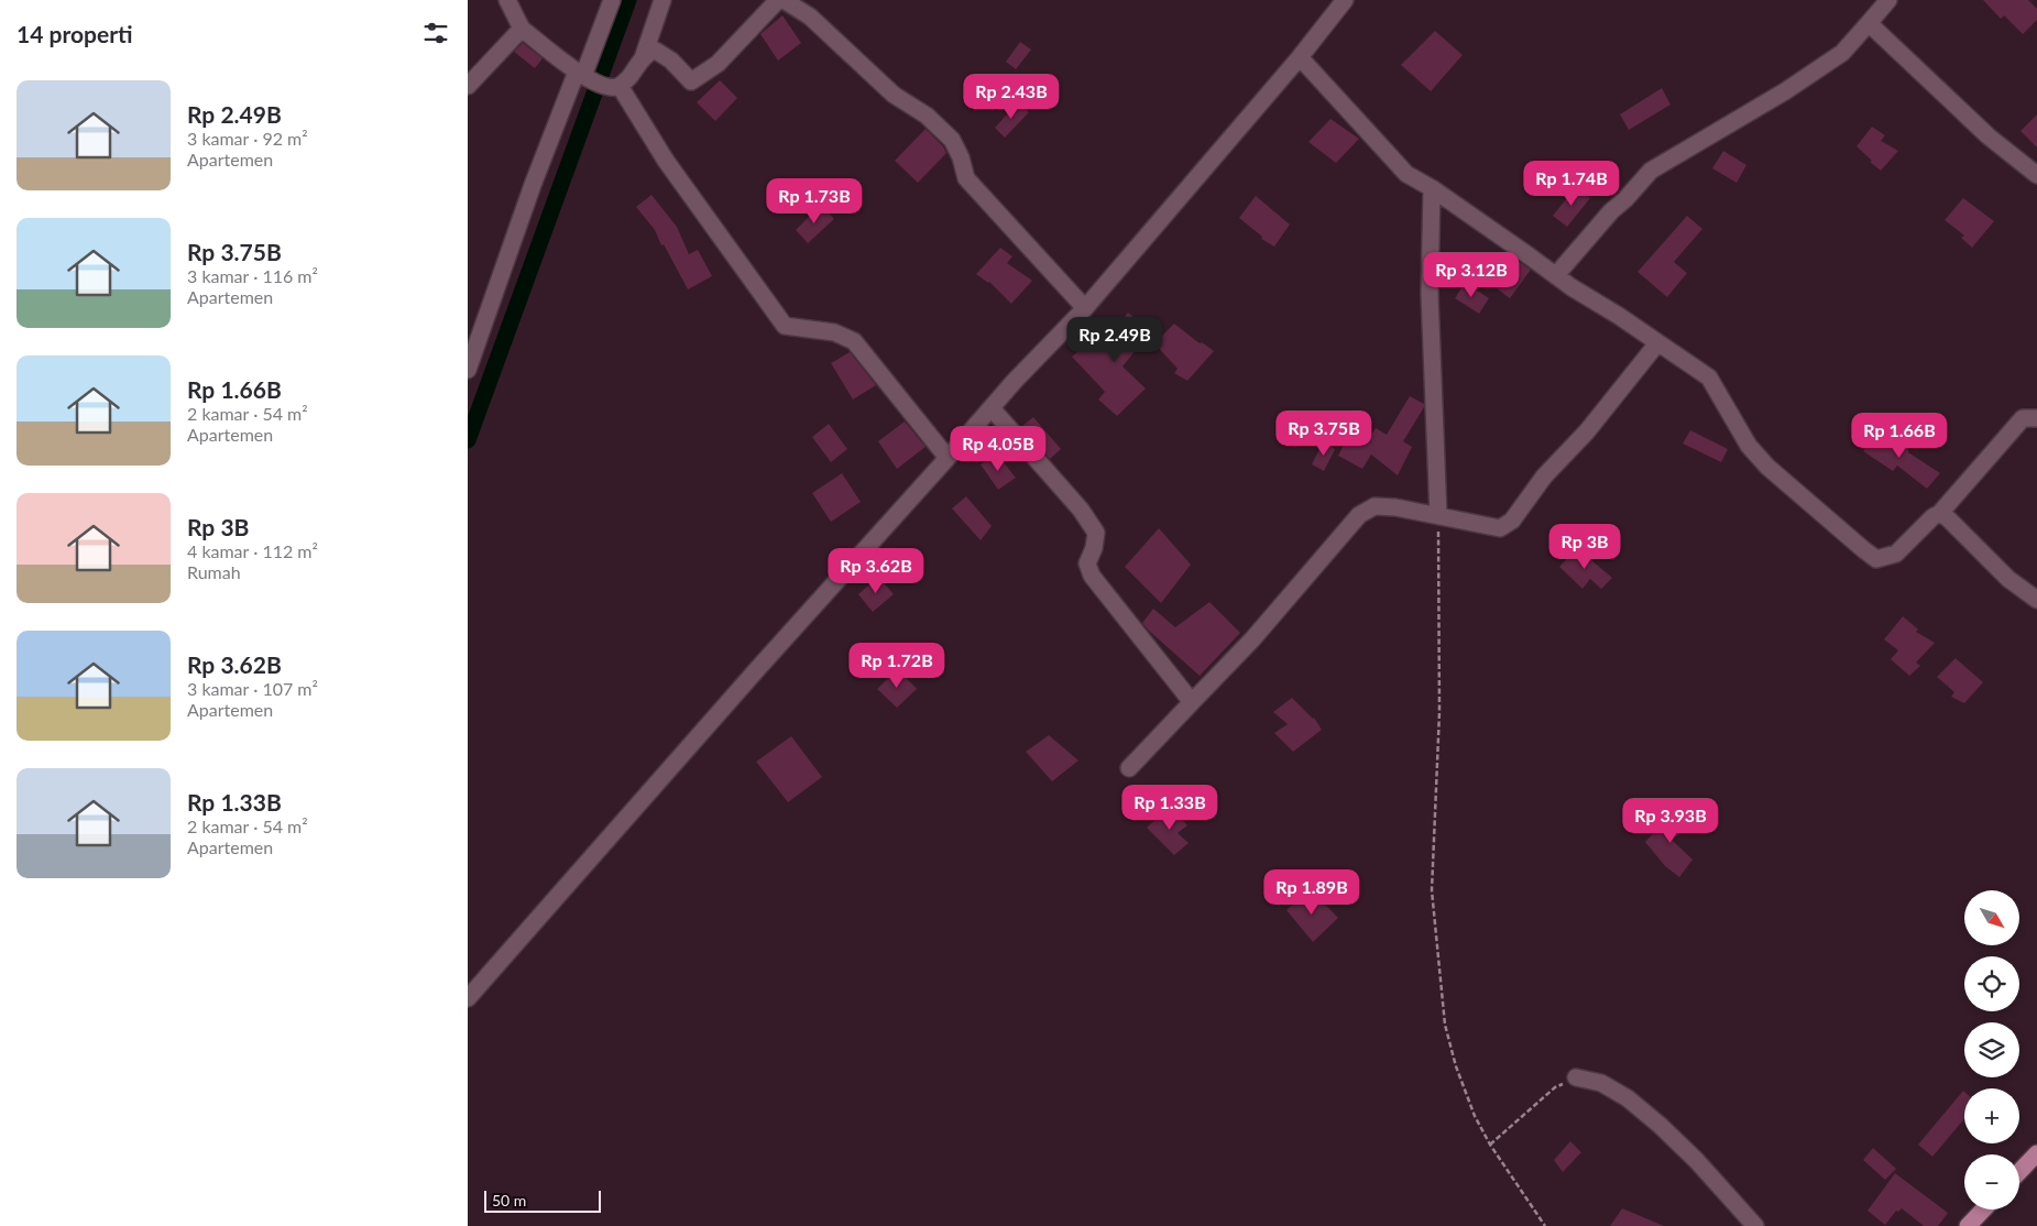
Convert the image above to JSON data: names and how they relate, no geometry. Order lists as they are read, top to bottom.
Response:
{
  "scale_bar": "50 m",
  "north": "bottom right",
  "page": {
    "heading": "14 properti",
    "list": [
      {
        "name": "Rp 2.49B",
        "note": "3 kamar · 92 m² · Apartemen"
      },
      {
        "name": "Rp 3.75B",
        "note": "3 kamar · 116 m² · Apartemen"
      },
      {
        "name": "Rp 1.66B",
        "note": "2 kamar · 54 m² · Apartemen"
      },
      {
        "name": "Rp 3B",
        "note": "4 kamar · 112 m² · Rumah"
      },
      {
        "name": "Rp 3.62B",
        "note": "3 kamar · 107 m² · Apartemen"
      },
      {
        "name": "Rp 1.33B",
        "note": "2 kamar · 54 m² · Apartemen"
      }
    ],
    "price": [
      "Rp 2.43B",
      "Rp 1.74B",
      "Rp 1.73B",
      "Rp 3.12B",
      "Rp 2.49B",
      "Rp 3.75B",
      "Rp 1.66B",
      "Rp 4.05B",
      "Rp 3B",
      "Rp 3.62B",
      "Rp 1.72B",
      "Rp 1.33B",
      "Rp 3.93B",
      "Rp 1.89B"
    ],
    "map_buttons": ["+", "−"],
    "scale": "50 m"
  }
}
